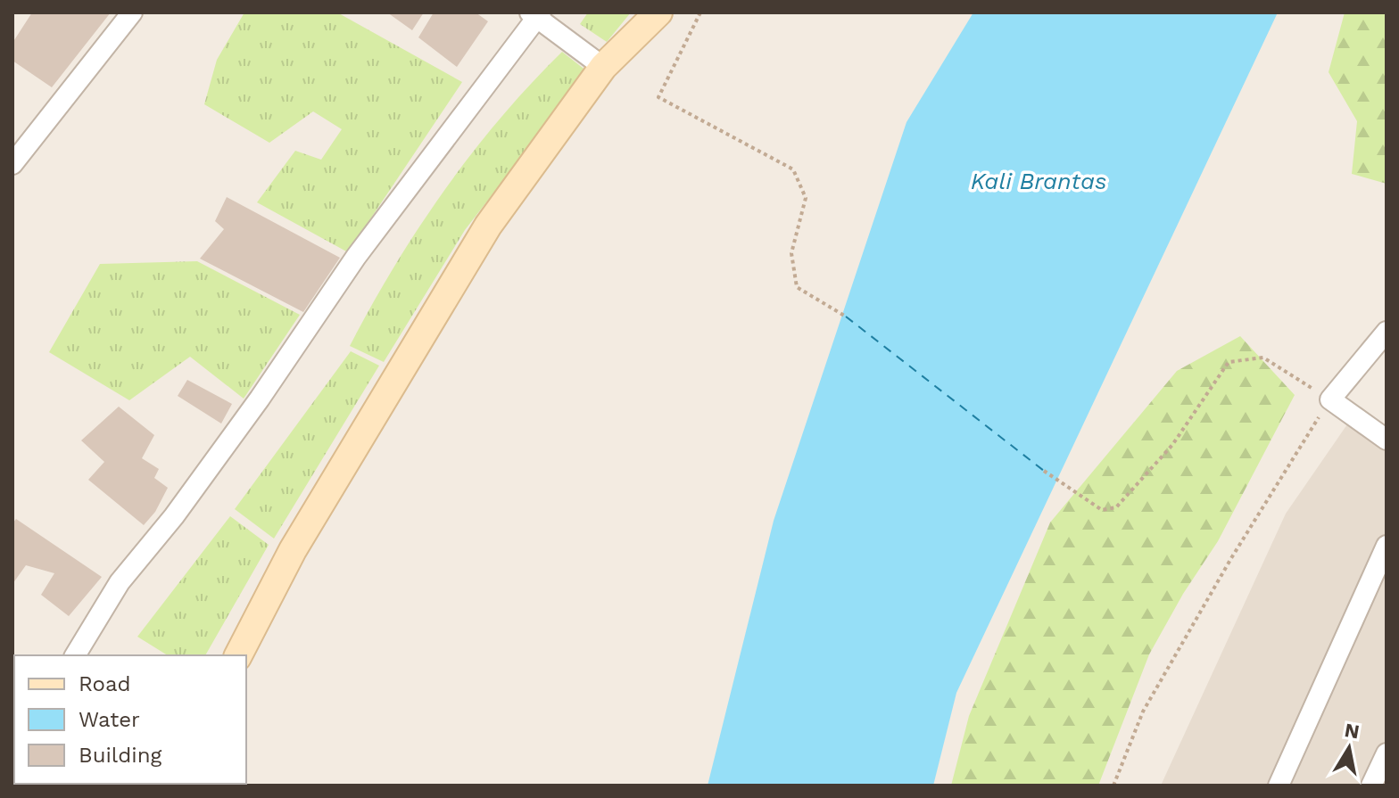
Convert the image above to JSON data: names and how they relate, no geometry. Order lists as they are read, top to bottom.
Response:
{
  "water": ["Kali Brantas"],
  "legend": ["Road", "Water", "Building"],
  "north": "top"
}
